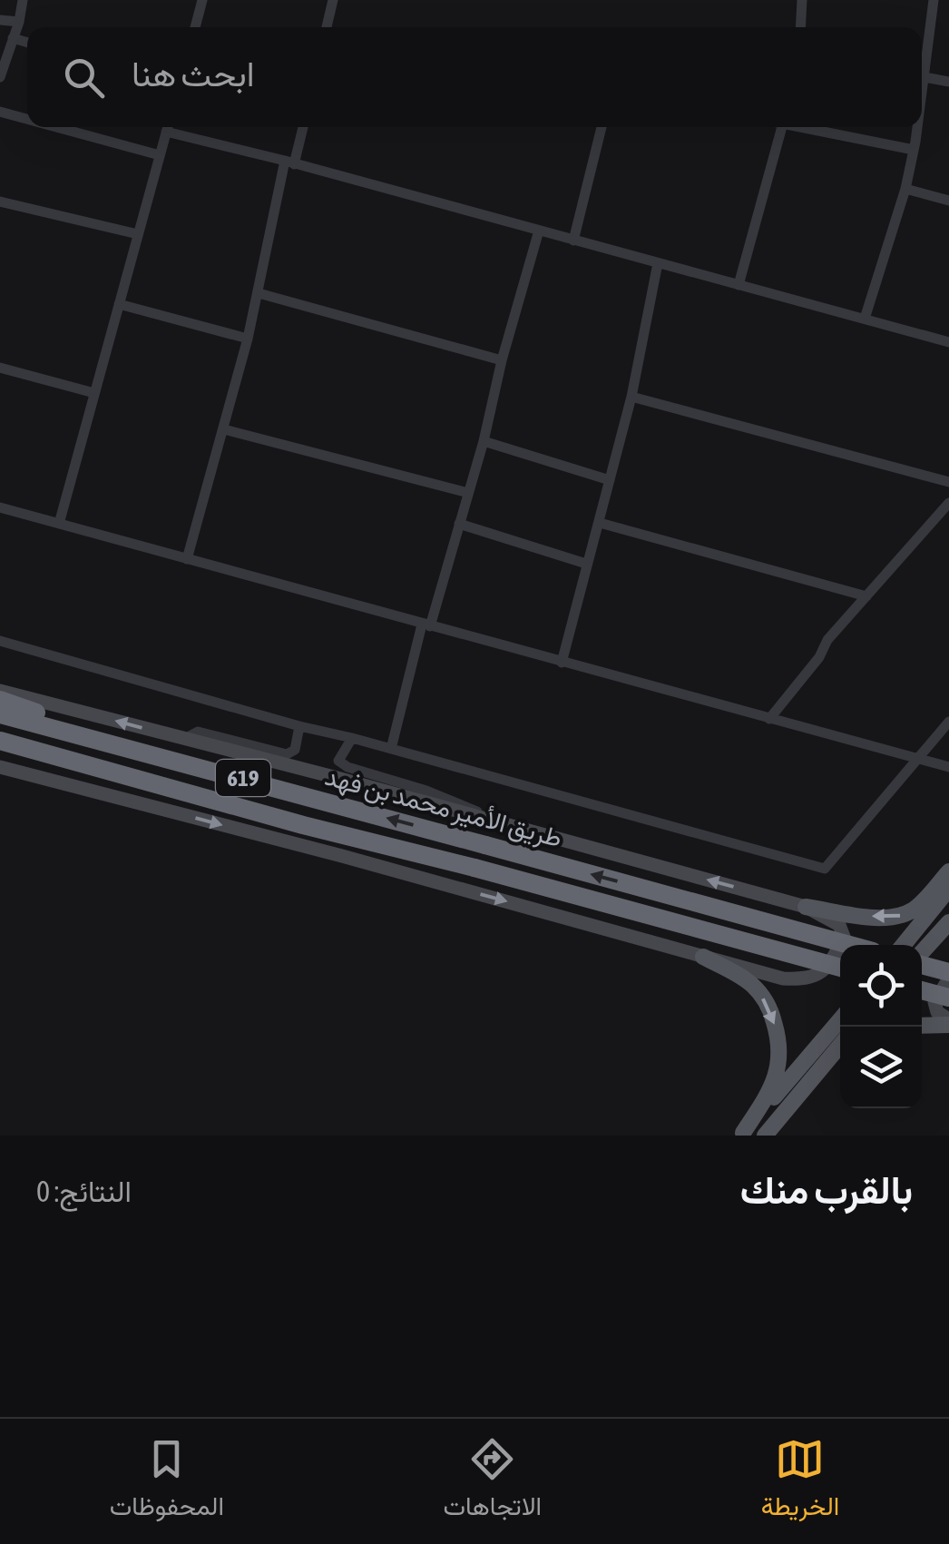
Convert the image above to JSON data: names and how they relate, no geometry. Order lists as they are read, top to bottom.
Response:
{
  "streets": {
    "highway": ["619", "طريق الأمير محمد بن فهد"]
  },
  "page": {
    "search": "ابحث هنا",
    "heading": ["بالقرب منك", "النتائج: 0"],
    "nav": ["الخريطة", "الاتجاهات", "المحفوظات"]
  }
}
